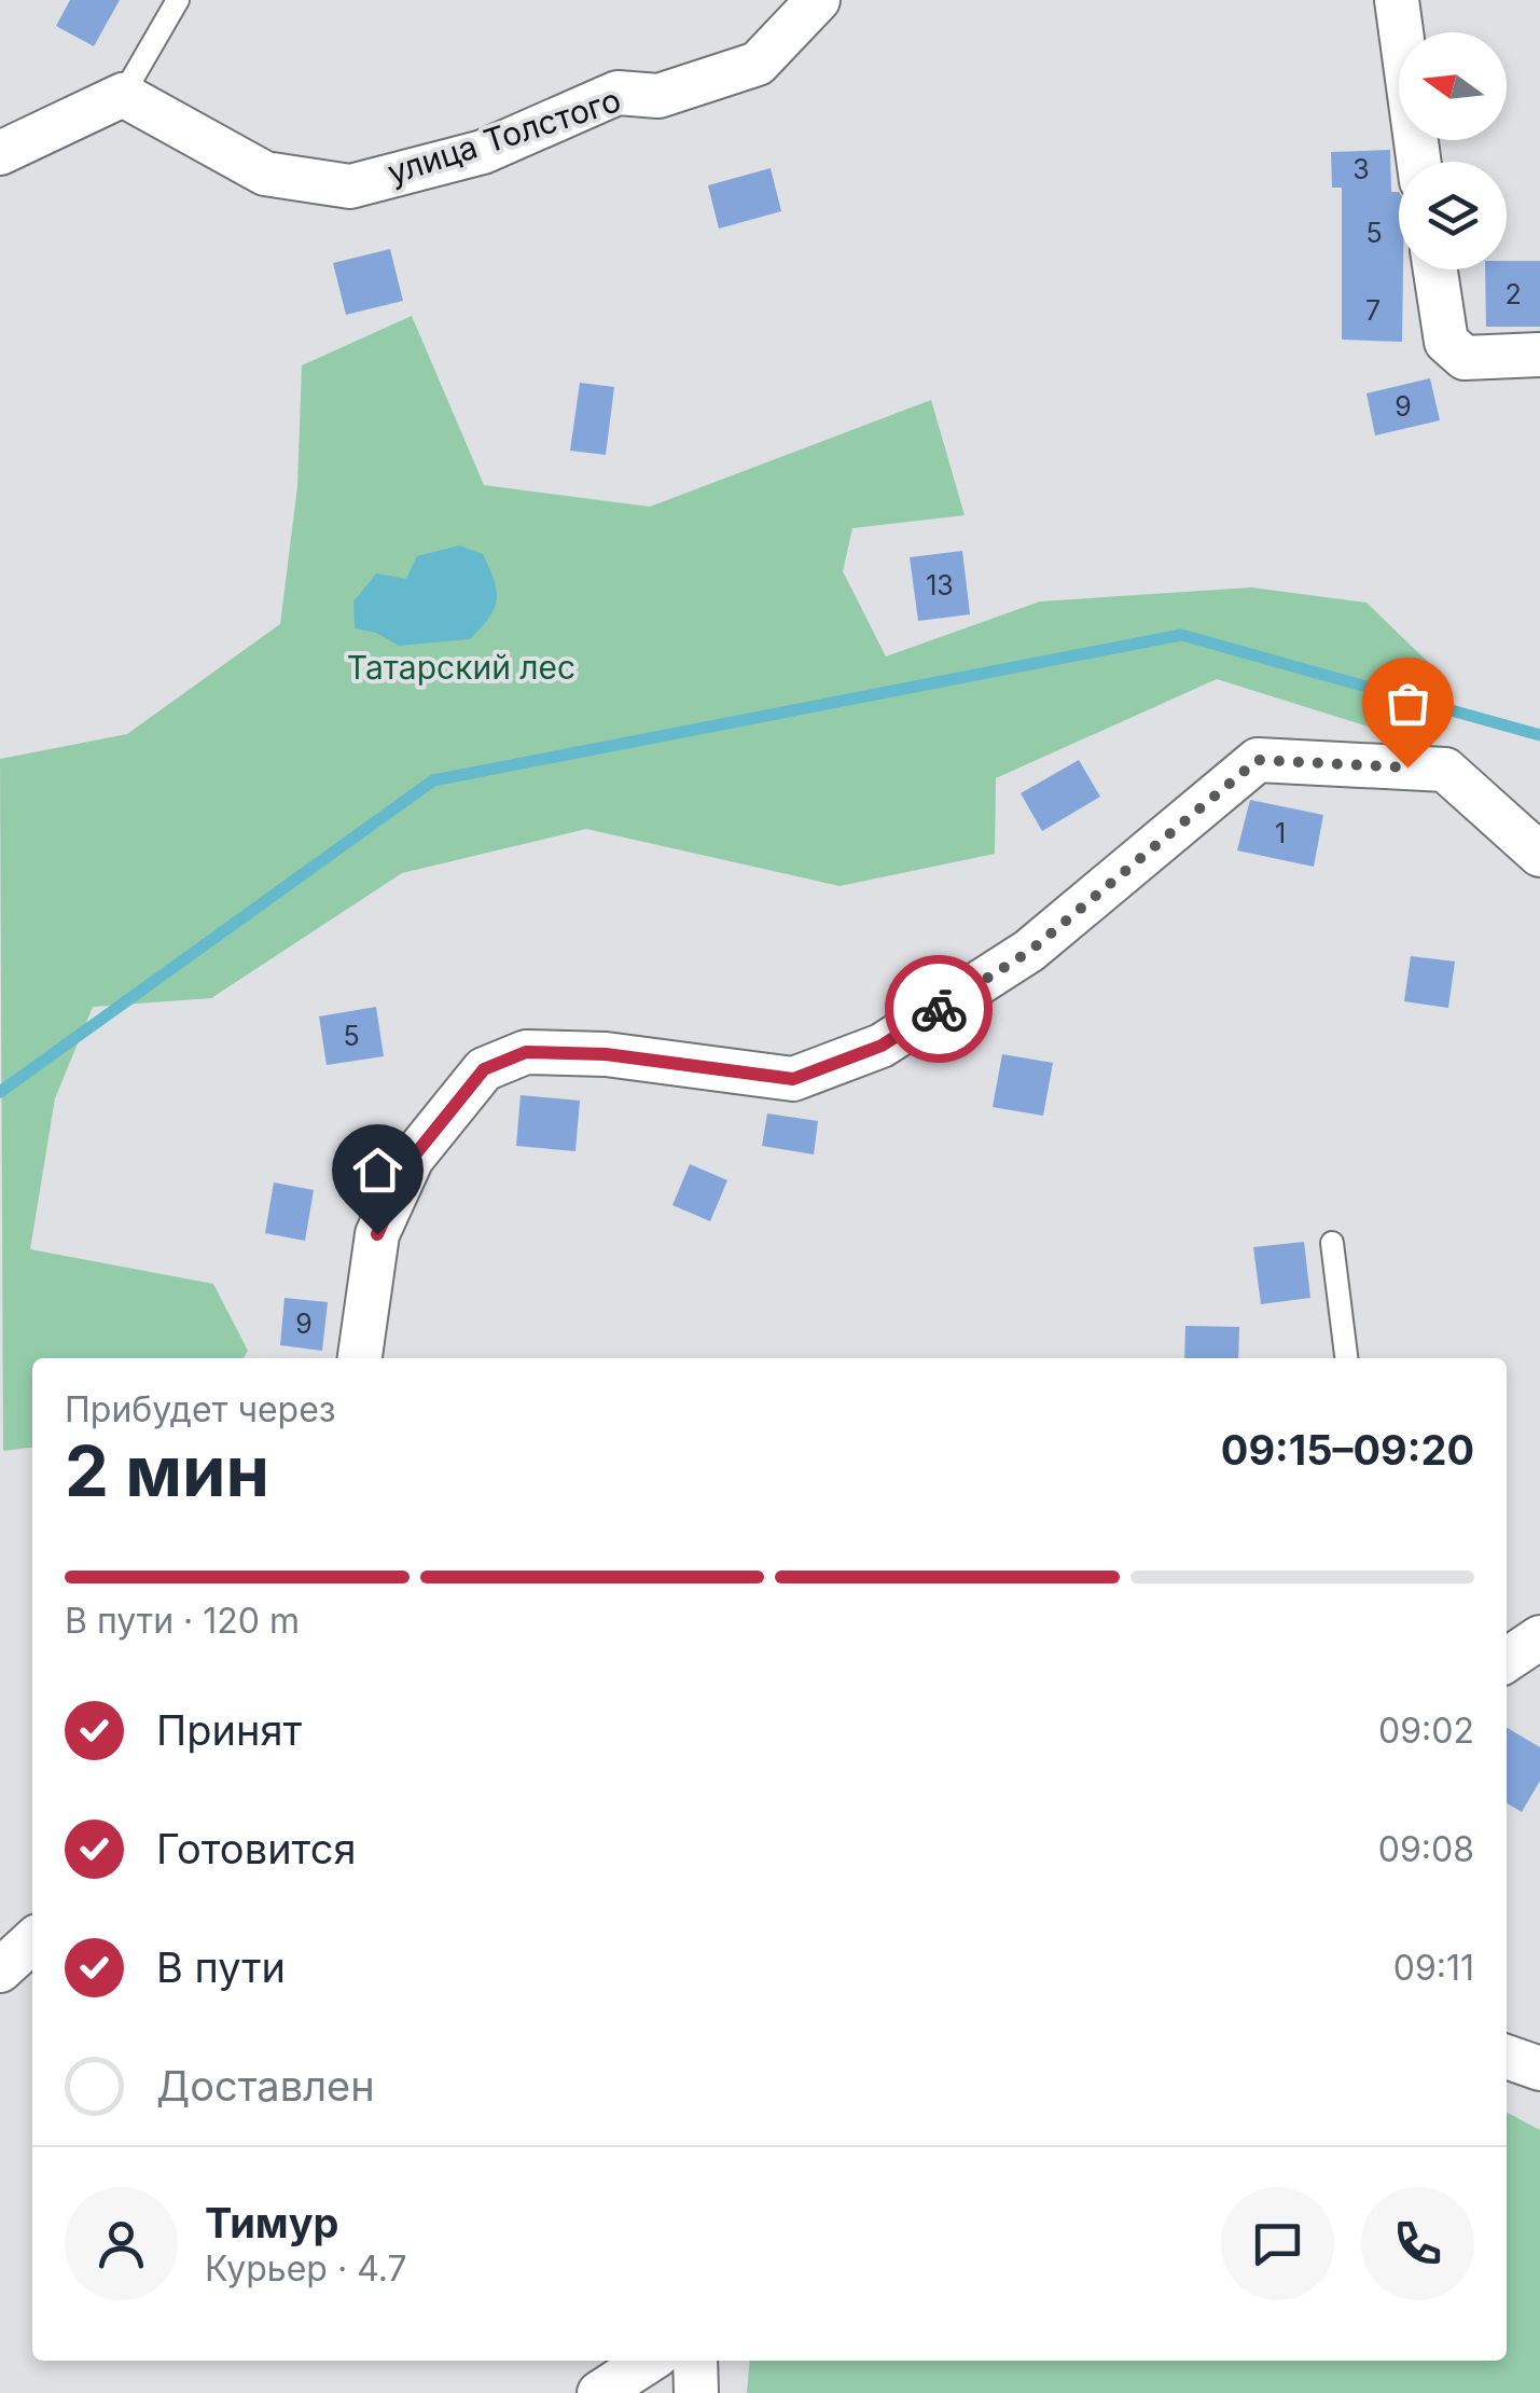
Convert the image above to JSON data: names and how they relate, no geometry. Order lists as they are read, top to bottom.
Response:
{
  "streets": {
    "street": ["улица Толстого"]
  },
  "parks": ["Татарский лес"],
  "house_numbers": [
    "3",
    "5",
    "2",
    "7",
    "9",
    "13",
    "1",
    "5",
    "9"
  ],
  "north": "left",
  "page": {
    "heading": ["2 мин", "Прибудет через", "09:15–09:20"],
    "panel": ["Тимур", "Курьер · 4.7"],
    "bar": "В пути · 120 m",
    "list": [
      ["Принят", "09:02"],
      ["Готовится", "09:08"],
      ["В пути", "09:11"],
      "Доставлен"
    ]
  }
}
